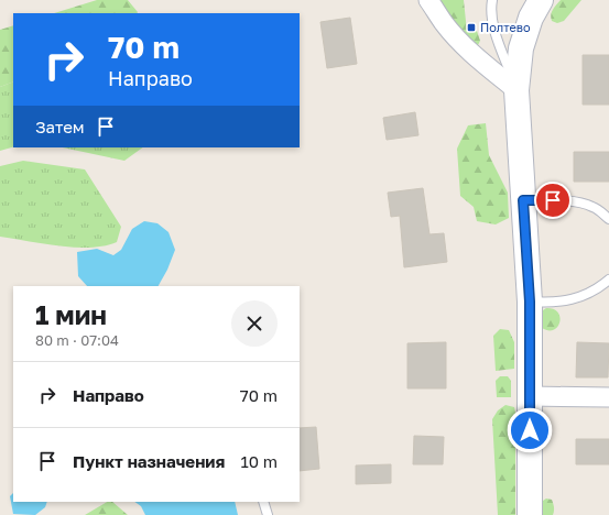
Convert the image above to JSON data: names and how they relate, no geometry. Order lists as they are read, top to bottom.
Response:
{
  "places": {
    "transit": ["Полтево"]
  },
  "page": {
    "turn": ["70 m", "Направо"],
    "then": "Затем",
    "heading": ["1 мин", "80 m · 07:04"],
    "list": [
      {
        "name": "Направо",
        "value": "70 m"
      },
      {
        "name": "Пункт назначения",
        "value": "10 m"
      }
    ]
  }
}
